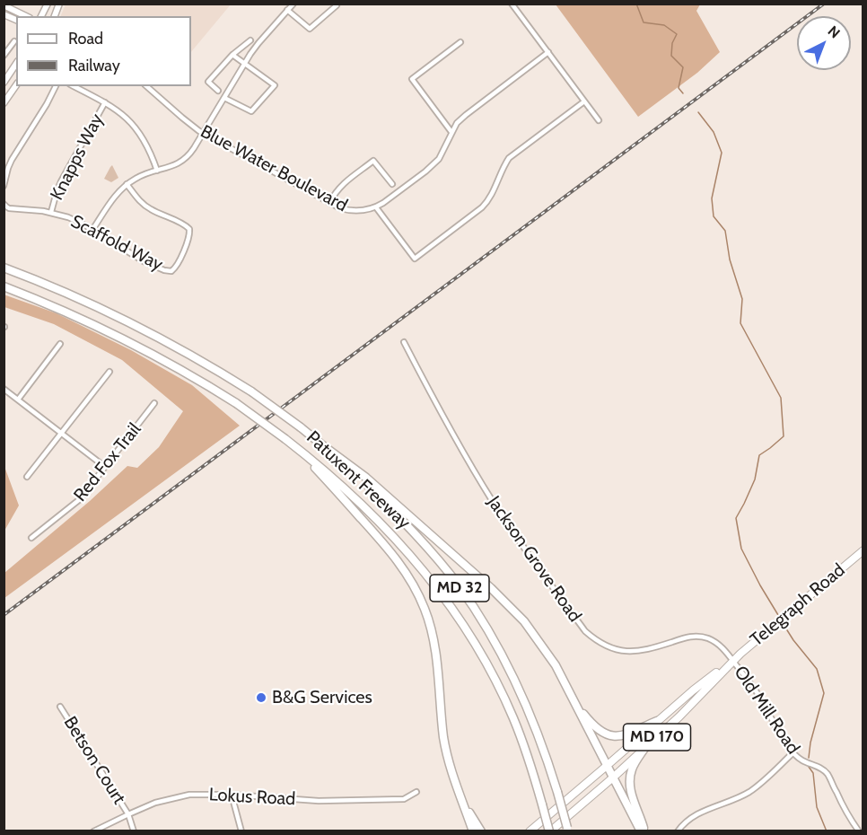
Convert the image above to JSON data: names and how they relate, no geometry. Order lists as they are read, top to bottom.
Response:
{
  "streets": {
    "highway": ["Patuxent Freeway", "MD 32"],
    "main road": ["Telegraph Road", "MD 170"],
    "street": [
      "Knapps Way",
      "Blue Water Boulevard",
      "Scaffold Way",
      "Red Fox Trail",
      "Jackson Grove Road",
      "Old Mill Road",
      "Betson Court",
      "Lokus Road"
    ]
  },
  "crossings": [
    ["Knapps Way", "Scaffold Way"],
    ["Patuxent Freeway", "Telegraph Road"],
    ["Jackson Grove Road", "Telegraph Road"],
    ["Jackson Grove Road", "Old Mill Road"],
    ["Telegraph Road", "Old Mill Road"],
    ["Betson Court", "Lokus Road"]
  ],
  "places": ["B&G Services"],
  "legend": ["Road", "Railway"],
  "north": "top right"
}
